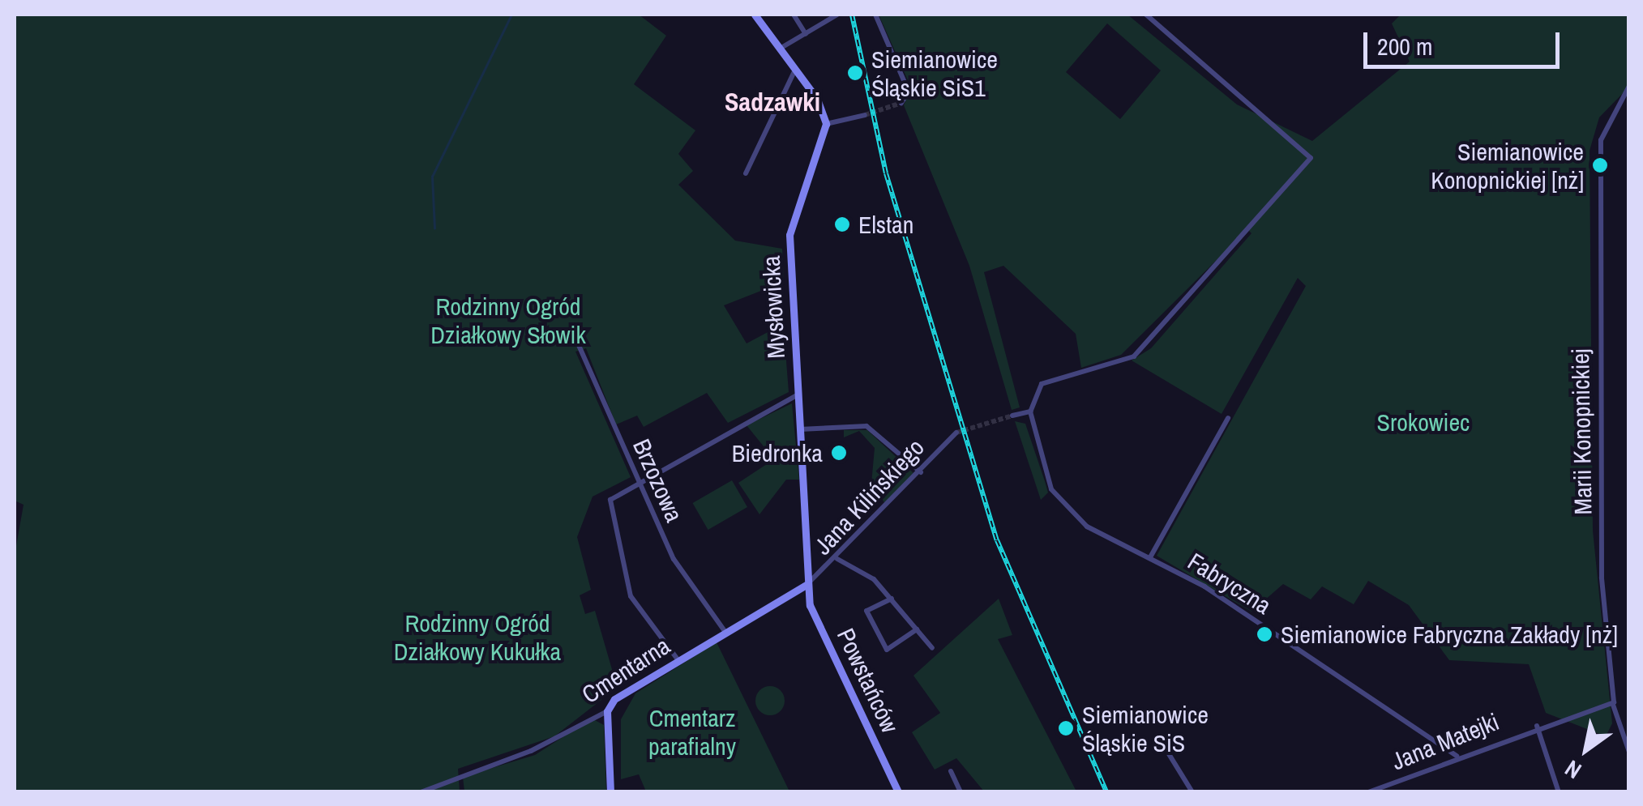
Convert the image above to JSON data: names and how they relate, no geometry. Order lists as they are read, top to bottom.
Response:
{
  "streets": {
    "street": [
      "Mysłowicka",
      "Marii Konopnickiej",
      "Brzozowa",
      "Jana Kilińskiego",
      "Fabryczna",
      "Cmentarna",
      "Powstańców",
      "Jana Matejki"
    ]
  },
  "crossings": [
    ["Mysłowicka", "Jana Kilińskiego"],
    ["Mysłowicka", "Cmentarna"],
    ["Mysłowicka", "Powstańców"],
    ["Brzozowa", "Cmentarna"],
    ["Jana Kilińskiego", "Cmentarna"],
    ["Jana Kilińskiego", "Powstańców"],
    ["Fabryczna", "Jana Matejki"],
    ["Cmentarna", "Powstańców"]
  ],
  "districts": ["Sadzawki"],
  "parks": [
    "Rodzinny Ogród Działkowy Słowik",
    "Srokowiec",
    "Rodzinny Ogród Działkowy Kukułka",
    "Cmentarz parafialny"
  ],
  "places": [
    "Siemianowice Śląskie SiS1",
    "Siemianowice Konopnickiej [nż]",
    "Elstan",
    "Biedronka",
    "Siemianowice Fabryczna Zakłady [nż]",
    "Siemianowice Śląskie SiS"
  ],
  "scale_bar": "200 m",
  "north": "bottom left"
}
